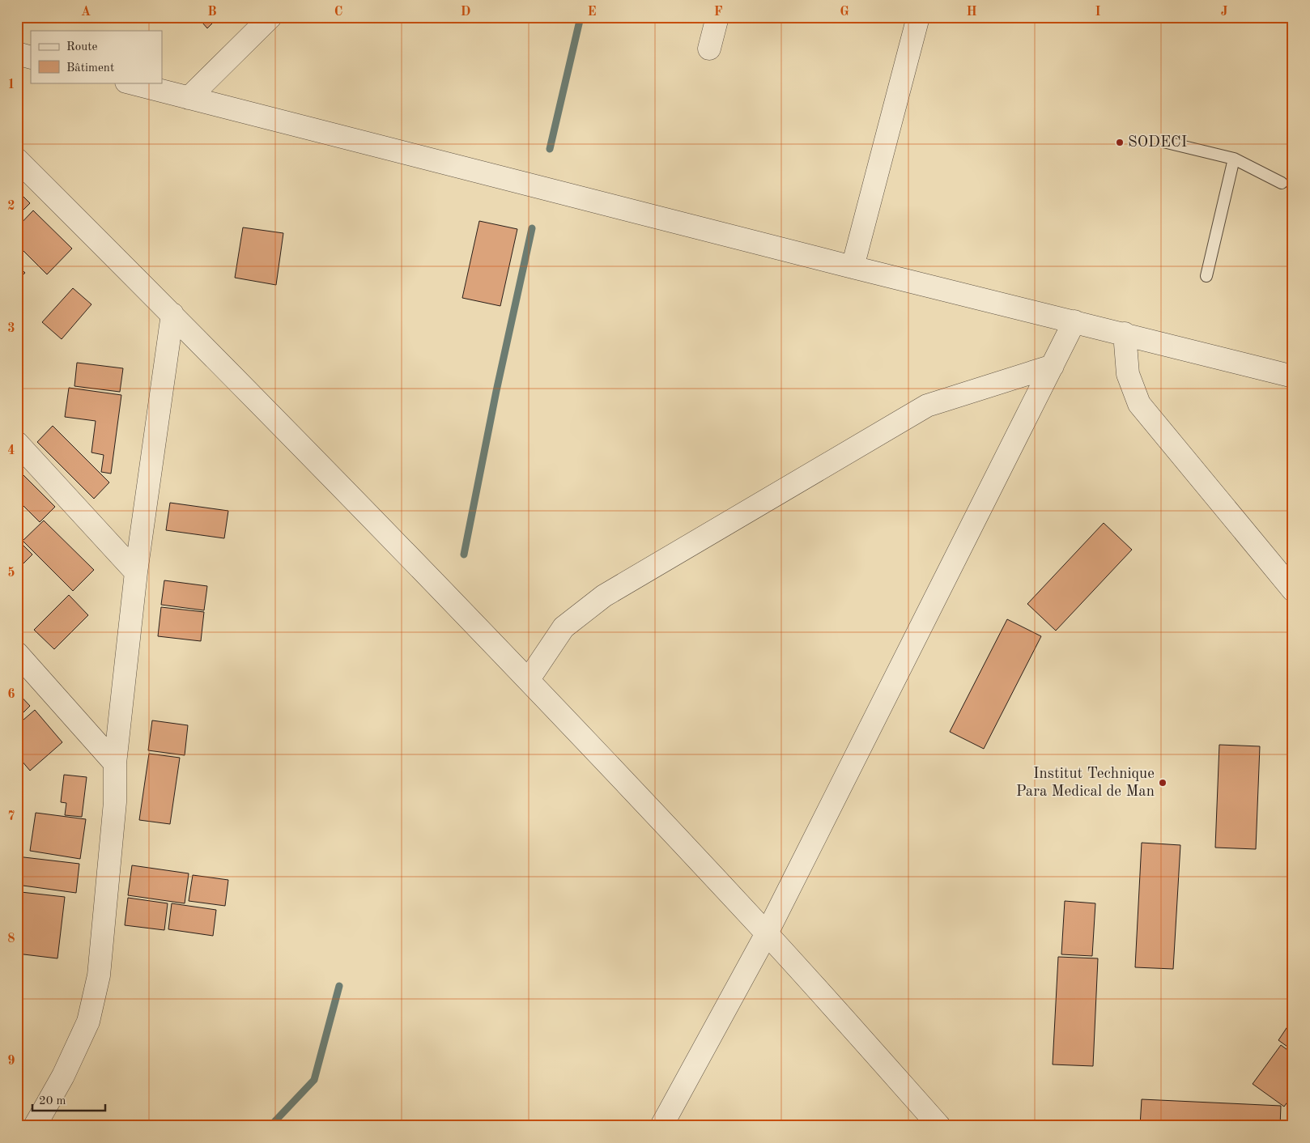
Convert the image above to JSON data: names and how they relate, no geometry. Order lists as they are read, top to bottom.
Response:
{
  "places": ["SODECI", "Institut Technique Para Medical de Man"],
  "legend": ["Route", "Bâtiment"],
  "scale_bar": "20 m",
  "grid": {
    "columns": [
      "A",
      "B",
      "C",
      "D",
      "E",
      "F",
      "G",
      "H",
      "I",
      "J"
    ],
    "rows": [
      "1",
      "2",
      "3",
      "4",
      "5",
      "6",
      "7",
      "8",
      "9"
    ]
  }
}
